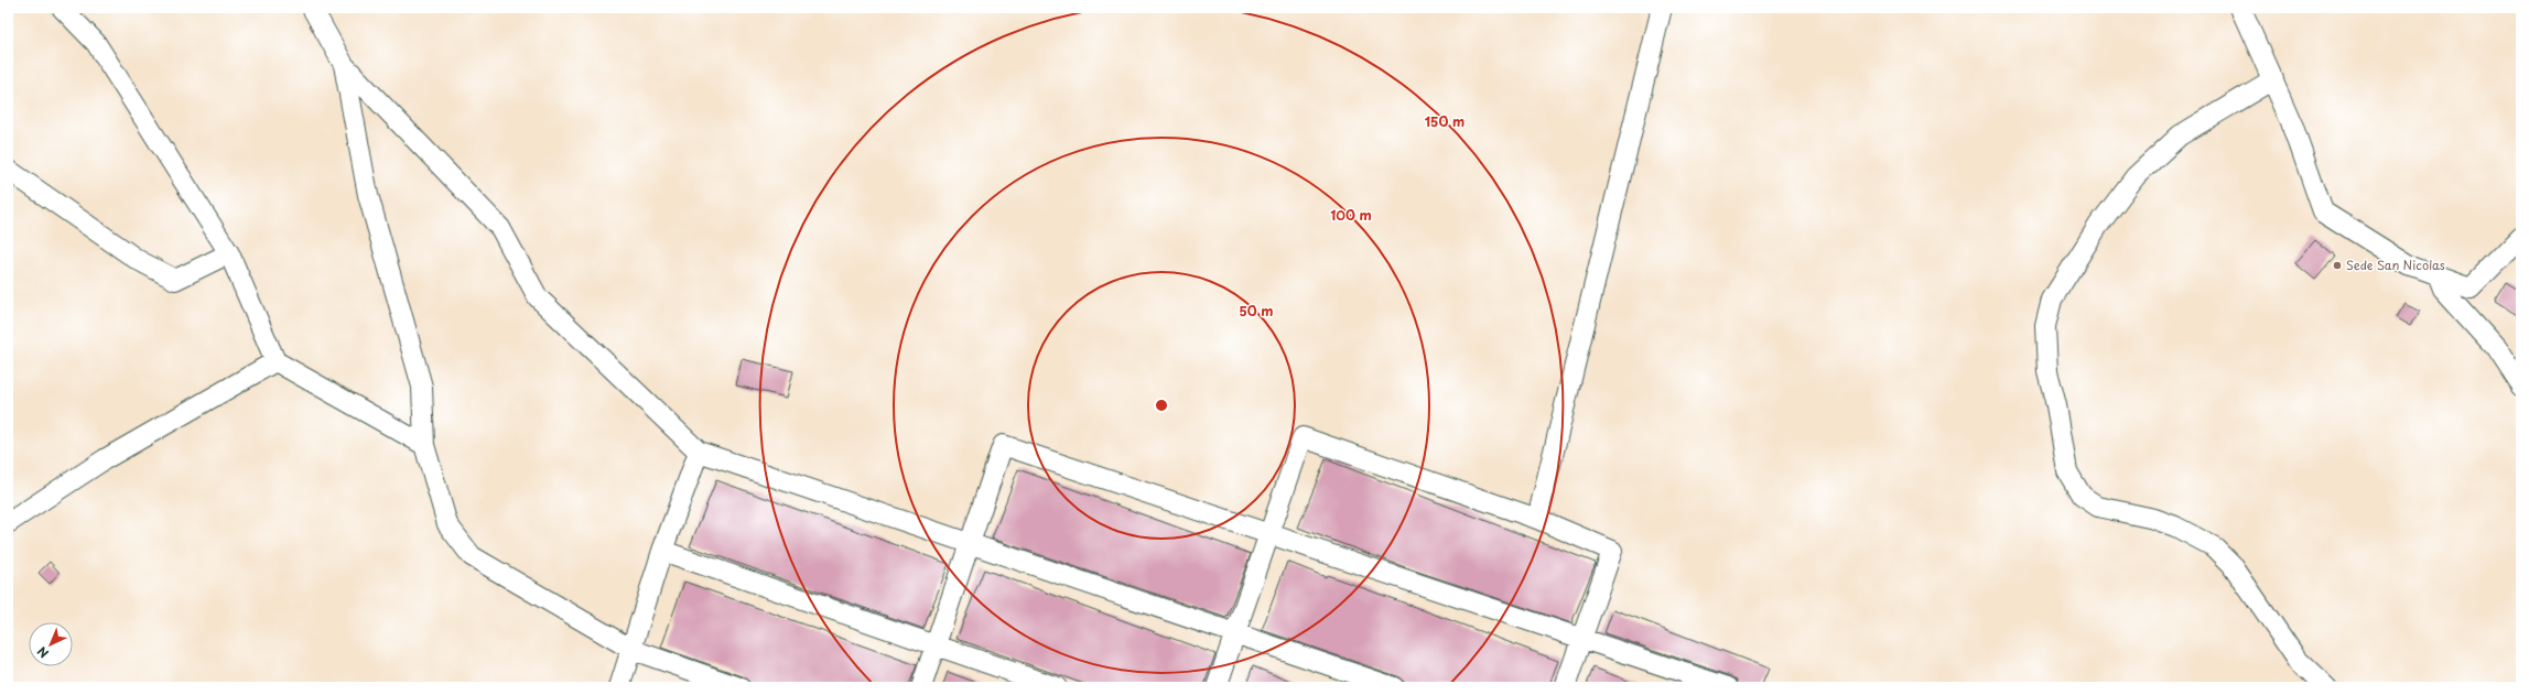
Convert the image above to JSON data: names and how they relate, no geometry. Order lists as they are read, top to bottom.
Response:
{
  "places": ["Sede San Nicolas"],
  "north": "bottom left",
  "rings": ["150 m", "100 m", "50 m"]
}
